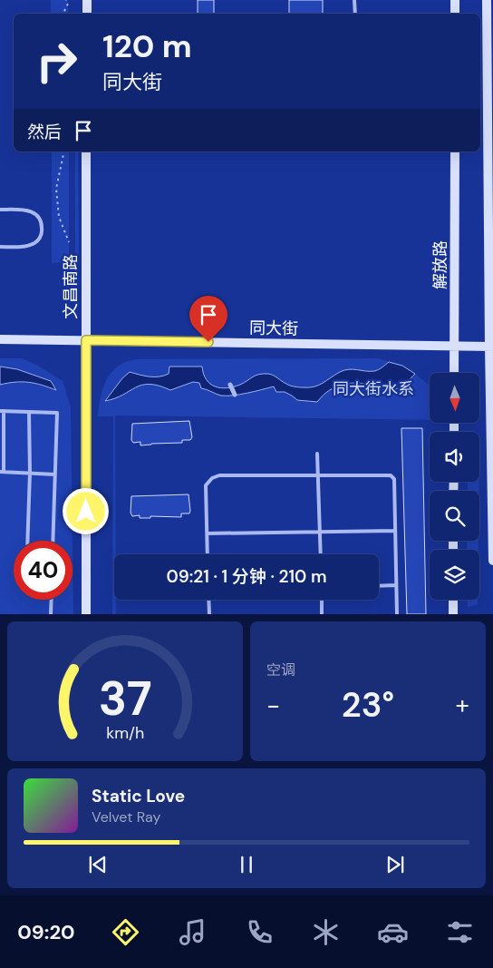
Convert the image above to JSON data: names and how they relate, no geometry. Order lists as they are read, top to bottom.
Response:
{
  "streets": {
    "street": ["解放路", "文昌南路", "同大街"]
  },
  "crossings": [
    ["解放路", "同大街"],
    ["文昌南路", "同大街"]
  ],
  "parks": ["同大街水系"],
  "north": "bottom",
  "page": {
    "turn": ["120 m", "同大街"],
    "then": "然后",
    "limit": "40",
    "trip": "09:21 · 1 分钟 · 210 m",
    "tile": "空调",
    "heat": ["−", "23°", "+"],
    "song": ["Static Love", "Velvet Ray"],
    "tabs": "09:20",
    "gauge": ["37", "km/h"]
  }
}
